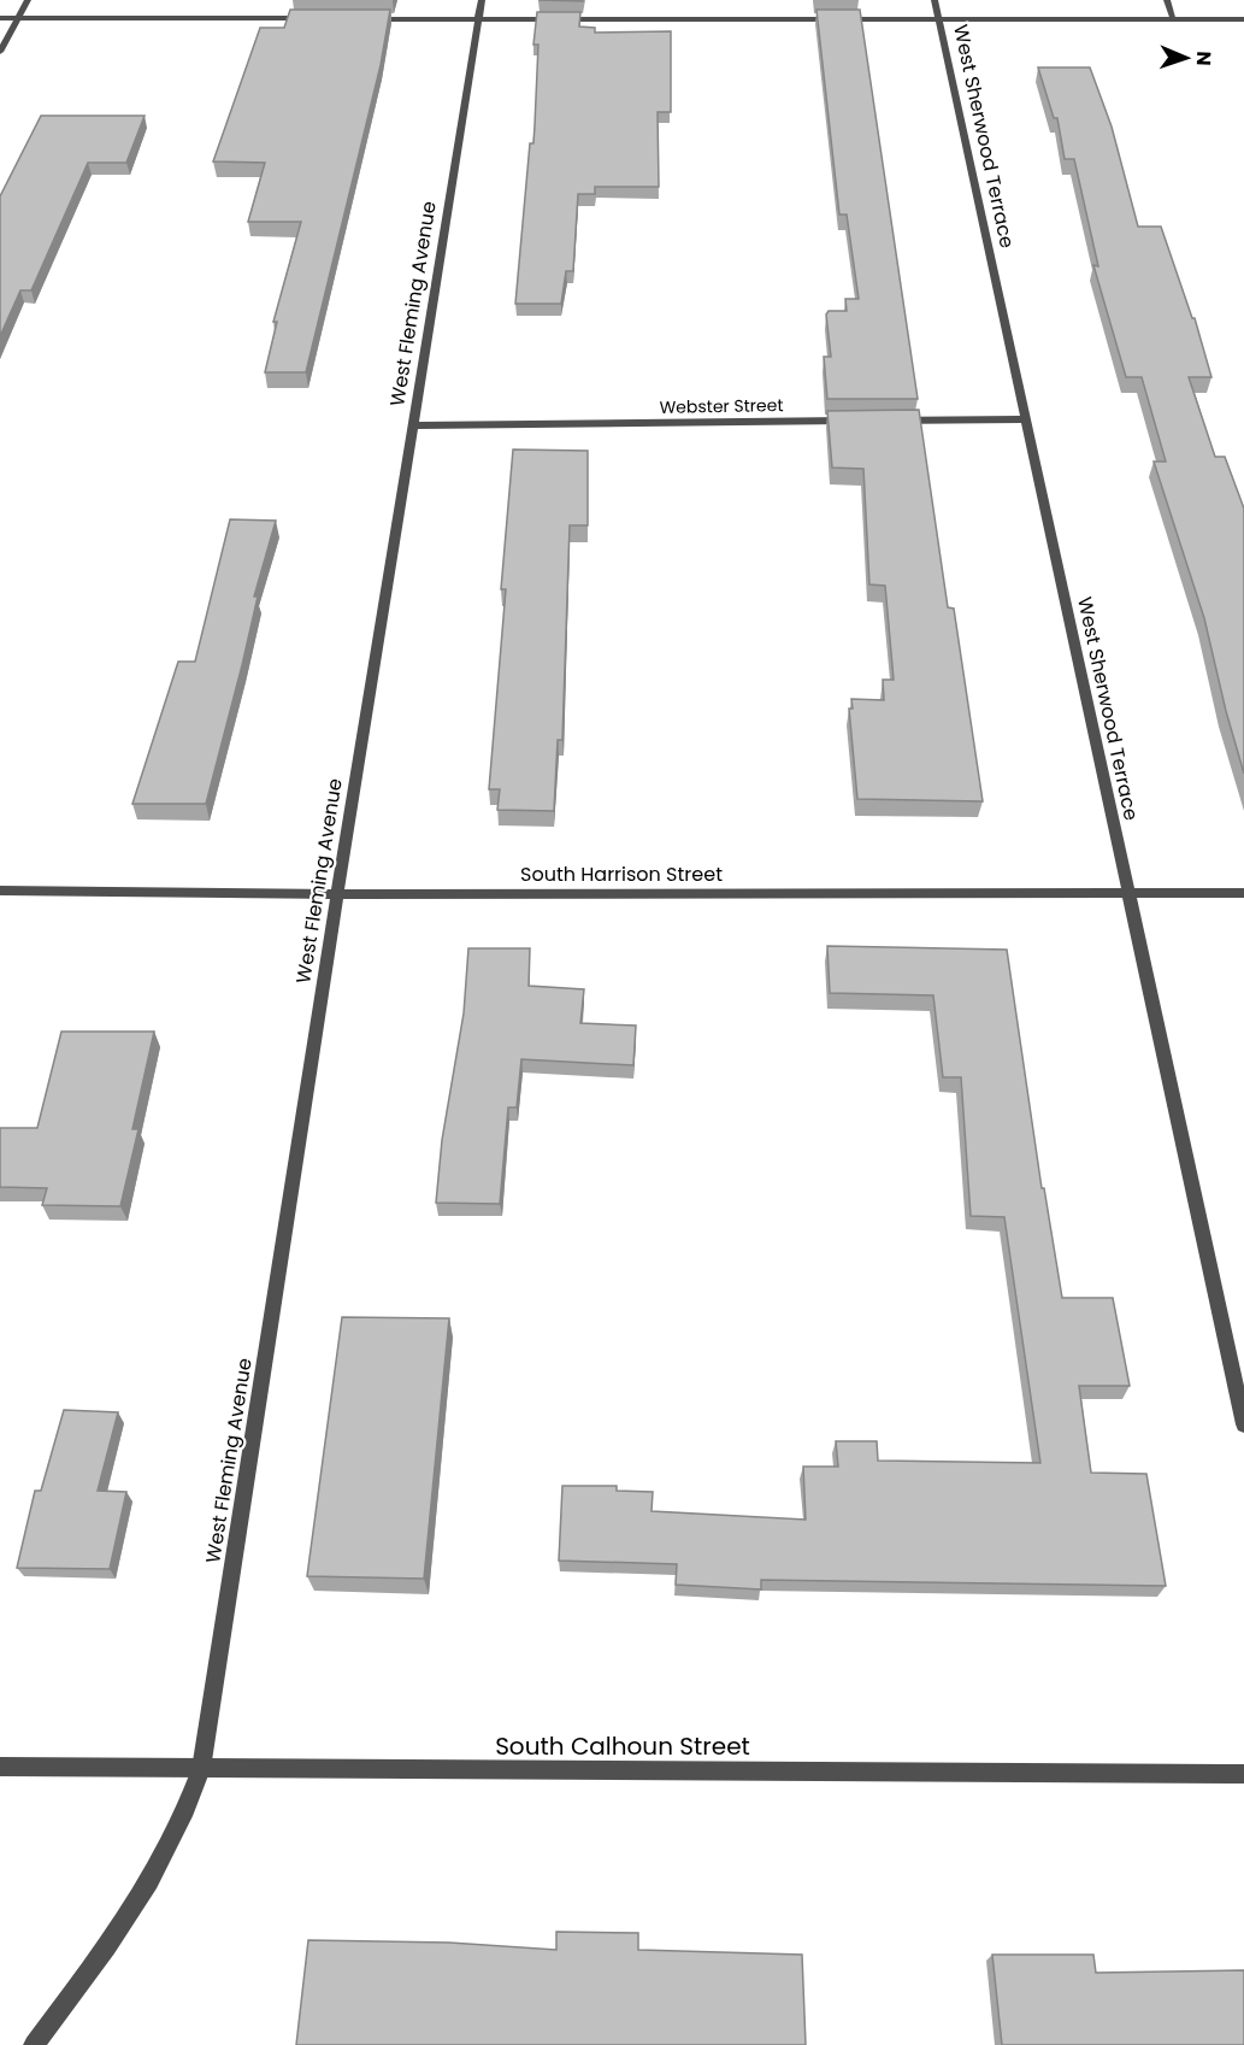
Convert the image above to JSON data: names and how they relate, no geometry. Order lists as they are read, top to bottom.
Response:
{
  "streets": {
    "street": [
      "West Sherwood Terrace",
      "West Fleming Avenue",
      "Webster Street",
      "South Harrison Street",
      "South Calhoun Street"
    ]
  },
  "crossings": [
    ["West Sherwood Terrace", "South Harrison Street"],
    ["West Fleming Avenue", "Webster Street"],
    ["West Fleming Avenue", "South Harrison Street"],
    ["West Fleming Avenue", "South Calhoun Street"]
  ],
  "north": "right"
}
